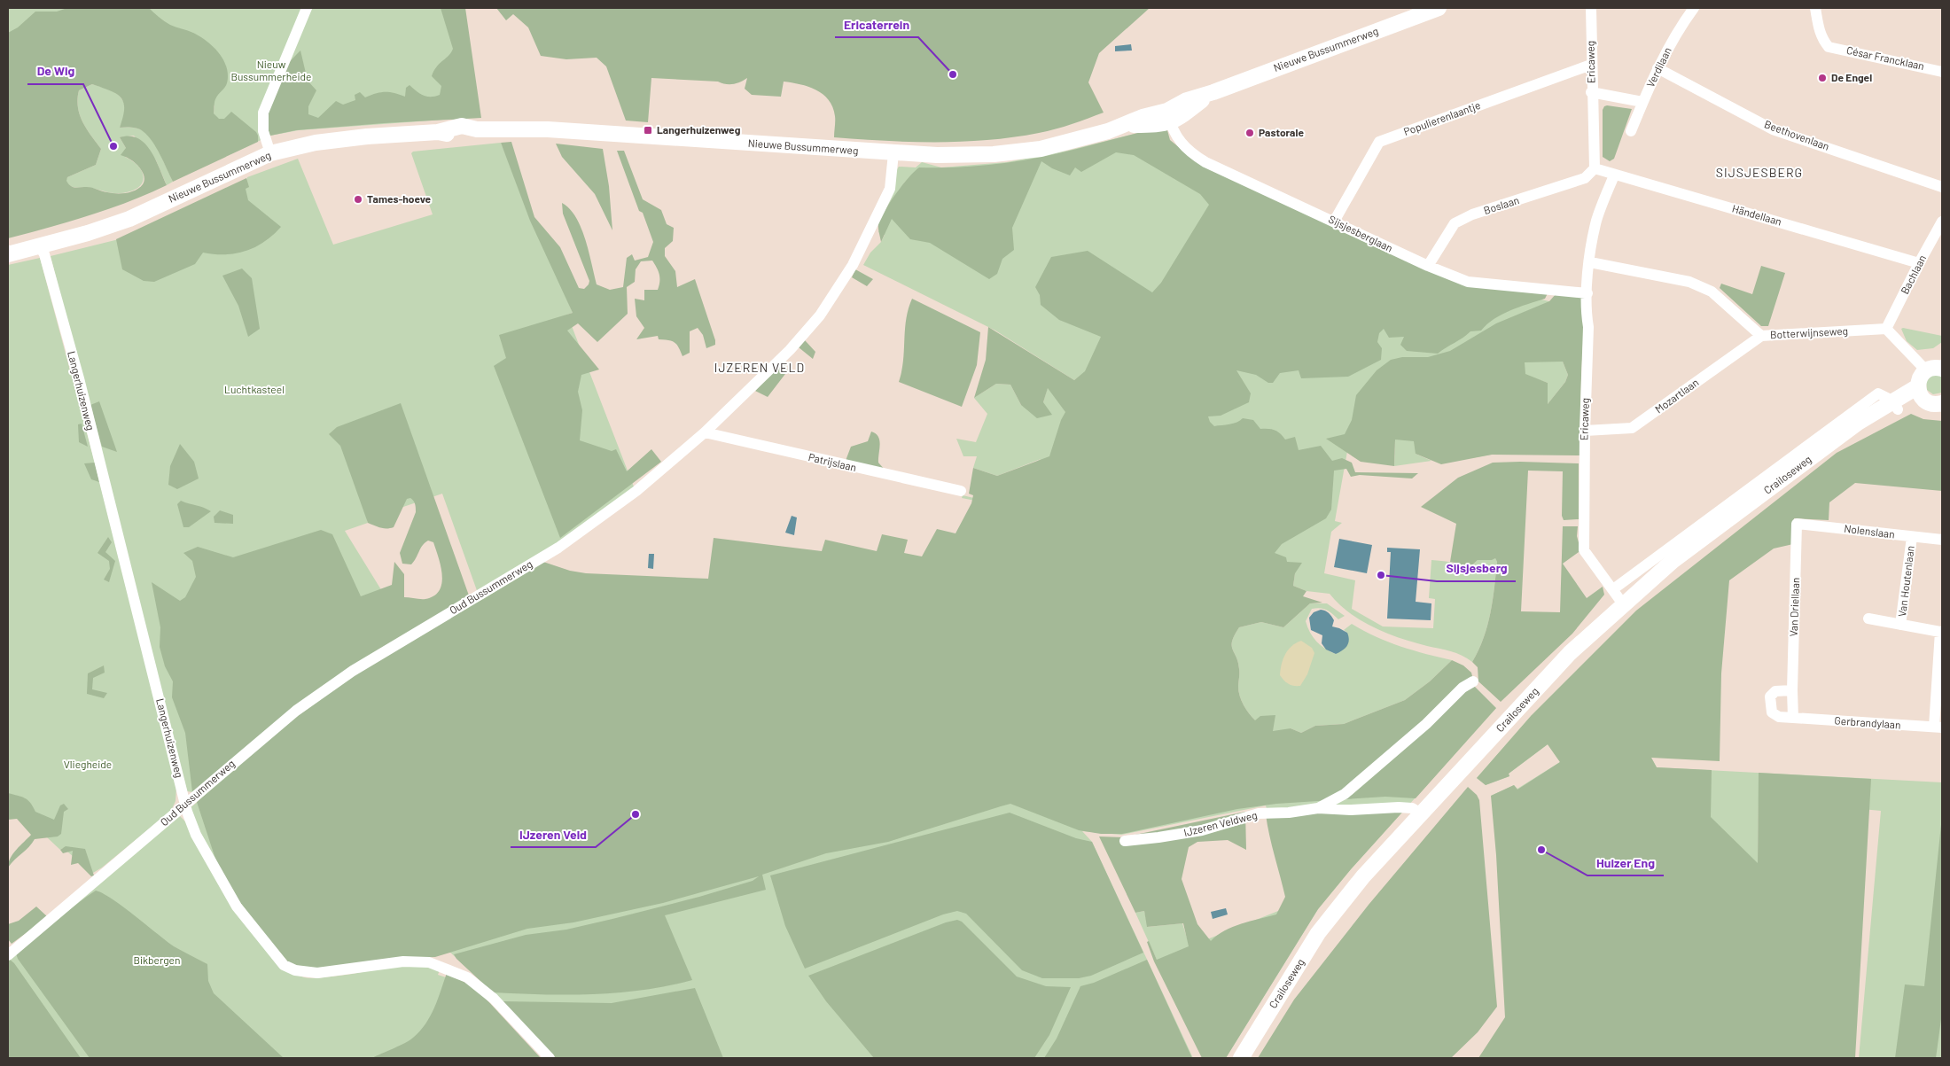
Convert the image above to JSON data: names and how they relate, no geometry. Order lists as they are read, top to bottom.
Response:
{
  "streets": {
    "main road": ["Nieuwe Bussummerweg", "Crailoseweg"],
    "street": [
      "César Francklaan",
      "Ericaweg",
      "Verdilaan",
      "Populierenlaantje",
      "Beethovenlaan",
      "Boslaan",
      "Händellaan",
      "Sijsjesberglaan",
      "Bachlaan",
      "Botterwijnseweg",
      "Langerhuizenweg",
      "Mozartlaan",
      "Patrijslaan",
      "Nolenslaan",
      "Van Houtenlaan",
      "Oud Bussummerweg",
      "Van Driellaan",
      "Gerbrandylaan",
      "IJzeren Veldweg"
    ]
  },
  "crossings": [
    ["Nieuwe Bussummerweg", "Sijsjesberglaan"],
    ["Nieuwe Bussummerweg", "Langerhuizenweg"],
    ["Nieuwe Bussummerweg", "Oud Bussummerweg"],
    ["Ericaweg", "Populierenlaantje"],
    ["Ericaweg", "Boslaan"],
    ["Ericaweg", "Händellaan"],
    ["Ericaweg", "Sijsjesberglaan"],
    ["Ericaweg", "Botterwijnseweg"],
    ["Ericaweg", "Mozartlaan"],
    ["Ericaweg", "Crailoseweg"],
    ["Verdilaan", "Beethovenlaan"],
    ["Populierenlaantje", "Sijsjesberglaan"],
    ["Boslaan", "Händellaan"],
    ["Boslaan", "Sijsjesberglaan"],
    ["Händellaan", "Bachlaan"],
    ["Bachlaan", "Botterwijnseweg"],
    ["Botterwijnseweg", "Mozartlaan"],
    ["Langerhuizenweg", "Oud Bussummerweg"],
    ["Patrijslaan", "Oud Bussummerweg"],
    ["Crailoseweg", "IJzeren Veldweg"],
    ["Nolenslaan", "Van Houtenlaan"],
    ["Nolenslaan", "Van Driellaan"],
    ["Van Houtenlaan", "Gerbrandylaan"],
    ["Van Driellaan", "Gerbrandylaan"]
  ],
  "districts": ["SIJSJESBERG", "IJZEREN VELD"],
  "parks": [
    "Nieuw Bussummerheide",
    "Luchtkasteel",
    "Vliegheide",
    "Bikbergen"
  ],
  "places": {
    "other": [
      "Ericaterrein",
      "De Engel",
      "Pastorale",
      "De Wig",
      "Tames-hoeve",
      "Sijsjesberg",
      "IJzeren Veld",
      "Huizer Eng"
    ],
    "transit": ["Langerhuizenweg"]
  }
}
